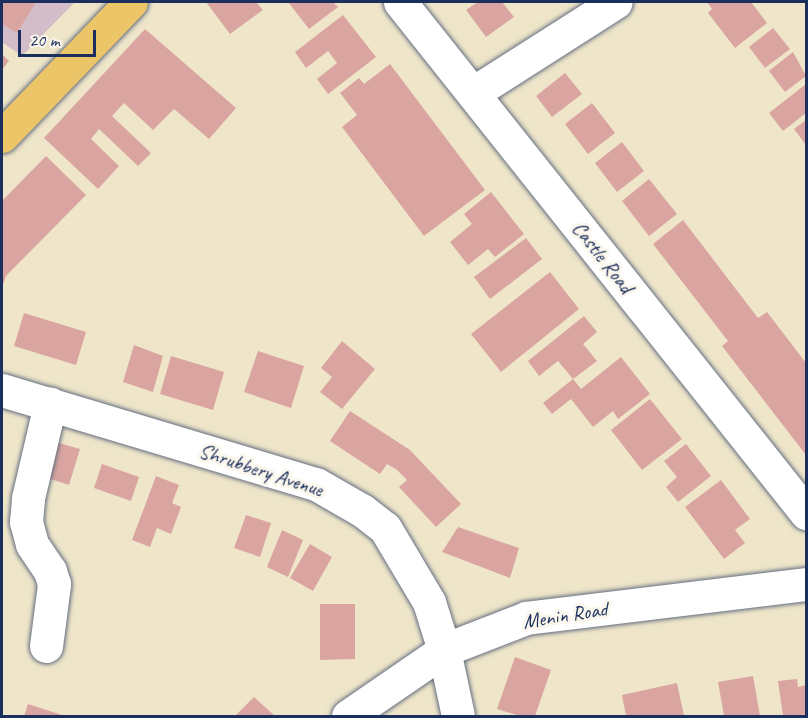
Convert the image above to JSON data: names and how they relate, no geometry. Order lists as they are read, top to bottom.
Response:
{
  "streets": {
    "street": ["Castle Road", "Shrubbery Avenue", "Menin Road"]
  },
  "crossings": [
    ["Shrubbery Avenue", "Menin Road"]
  ],
  "scale_bar": "20 m"
}
